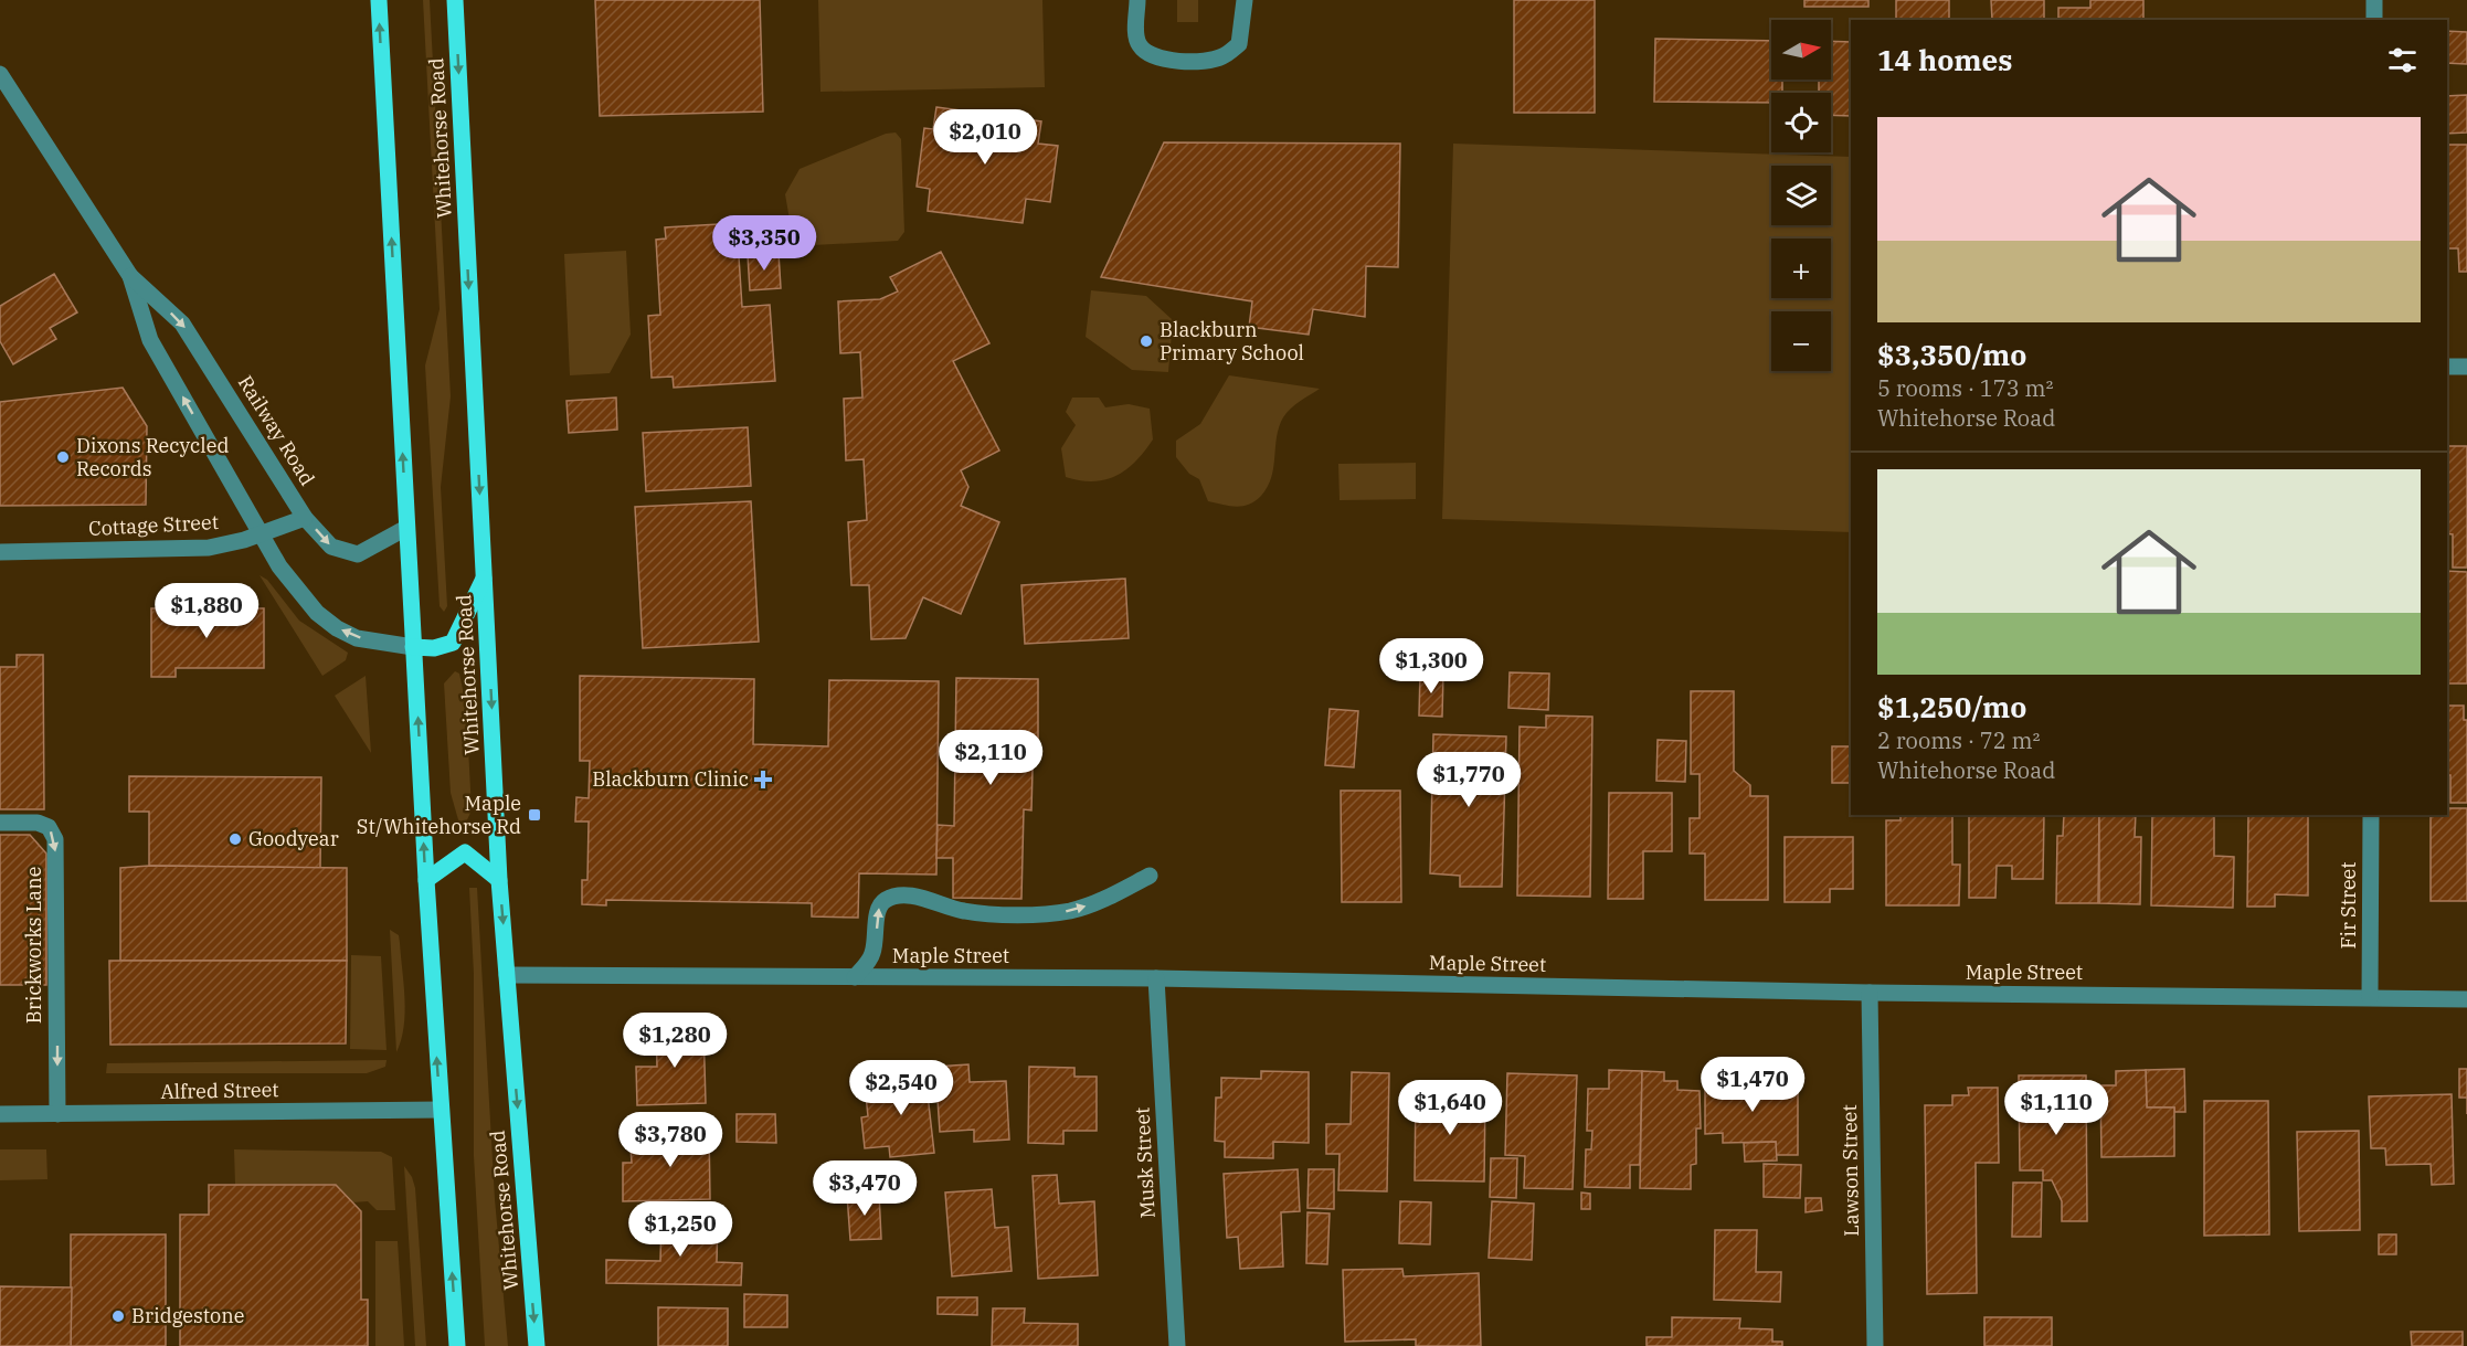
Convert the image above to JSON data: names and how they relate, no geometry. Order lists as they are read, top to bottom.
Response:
{
  "streets": {
    "main road": ["Whitehorse Road"],
    "street": [
      "Railway Road",
      "Cottage Street",
      "Fir Street",
      "Brickworks Lane",
      "Maple Street",
      "Alfred Street",
      "Musk Street",
      "Lawson Street"
    ]
  },
  "crossings": [
    ["Whitehorse Road", "Maple Street"],
    ["Railway Road", "Cottage Street"],
    ["Fir Street", "Maple Street"],
    ["Brickworks Lane", "Alfred Street"],
    ["Maple Street", "Musk Street"],
    ["Maple Street", "Lawson Street"]
  ],
  "one_way": ["Brickworks Lane"],
  "places": {
    "other": [
      "Blackburn Primary School",
      "Dixons Recycled Records",
      "Goodyear",
      "Bridgestone"
    ],
    "health": ["Blackburn Clinic"],
    "transit": ["Maple St/Whitehorse Rd"]
  },
  "north": "right",
  "page": {
    "map_buttons": ["+", "−"],
    "heading": "14 homes",
    "list": [
      {
        "name": "$3,350/mo",
        "note": "5 rooms · 173 m² · Whitehorse Road"
      },
      {
        "name": "$1,250/mo",
        "note": "2 rooms · 72 m² · Whitehorse Road"
      }
    ],
    "price": [
      "$2,010",
      "$3,350",
      "$1,880",
      "$1,300",
      "$2,110",
      "$1,770",
      "$1,280",
      "$1,470",
      "$2,540",
      "$1,640",
      "$1,110",
      "$3,780",
      "$3,470",
      "$1,250"
    ]
  }
}
